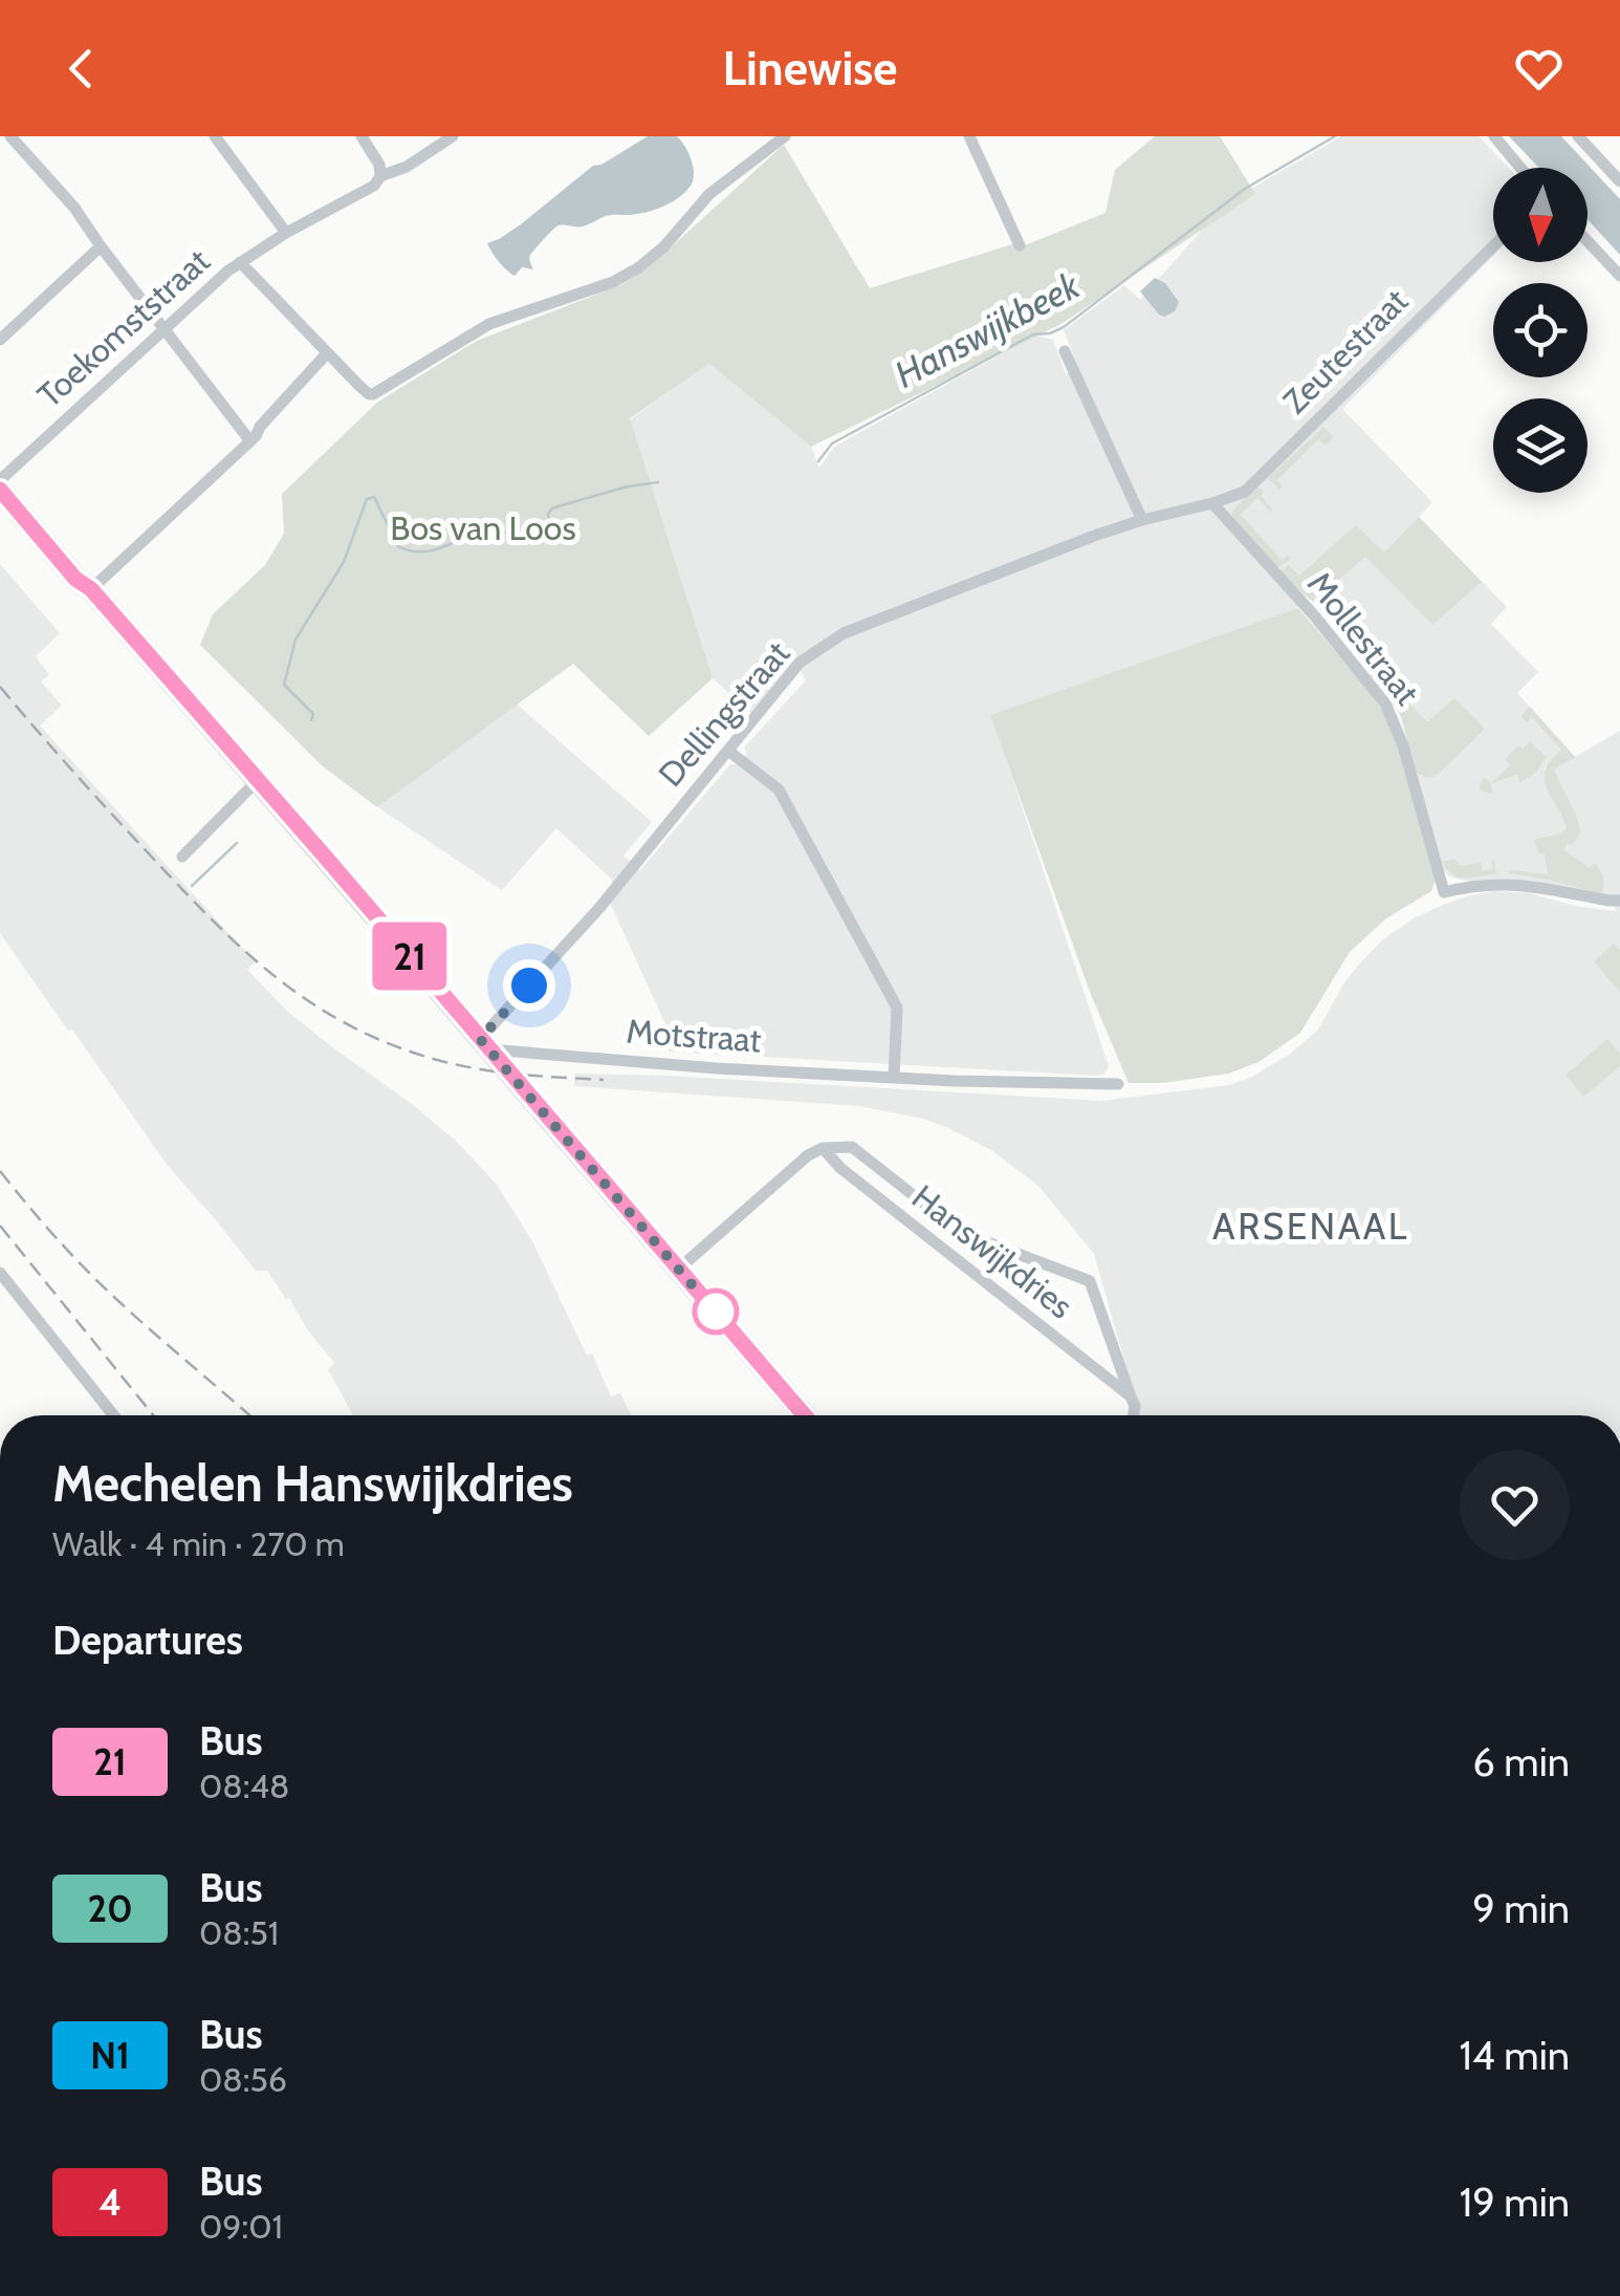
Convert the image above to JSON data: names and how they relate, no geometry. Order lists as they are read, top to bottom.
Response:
{
  "streets": {
    "street": [
      "Toekomststraat",
      "Zeutestraat",
      "Mollestraat",
      "Dellingstraat",
      "Motstraat",
      "Hanswijkdries"
    ]
  },
  "crossings": [
    ["Zeutestraat", "Mollestraat"],
    ["Zeutestraat", "Dellingstraat"],
    ["Mollestraat", "Dellingstraat"],
    ["Dellingstraat", "Motstraat"]
  ],
  "districts": ["ARSENAAL"],
  "water": ["Hanswijkbeek"],
  "parks": ["Bos van Loos"],
  "lines": ["bus line 21"],
  "north": "bottom",
  "page": {
    "header": "Linewise",
    "on_map": "21",
    "heading": [
      ["Mechelen Hanswijkdries", "Walk · 4 min · 270 m"],
      "Departures"
    ],
    "list": [
      {
        "mark": "21",
        "name": "Bus",
        "note": "08:48",
        "value": "6 min"
      },
      {
        "mark": "20",
        "name": "Bus",
        "note": "08:51",
        "value": "9 min"
      },
      {
        "mark": "N1",
        "name": "Bus",
        "note": "08:56",
        "value": "14 min"
      },
      {
        "mark": "4",
        "name": "Bus",
        "note": "09:01",
        "value": "19 min"
      }
    ]
  }
}
